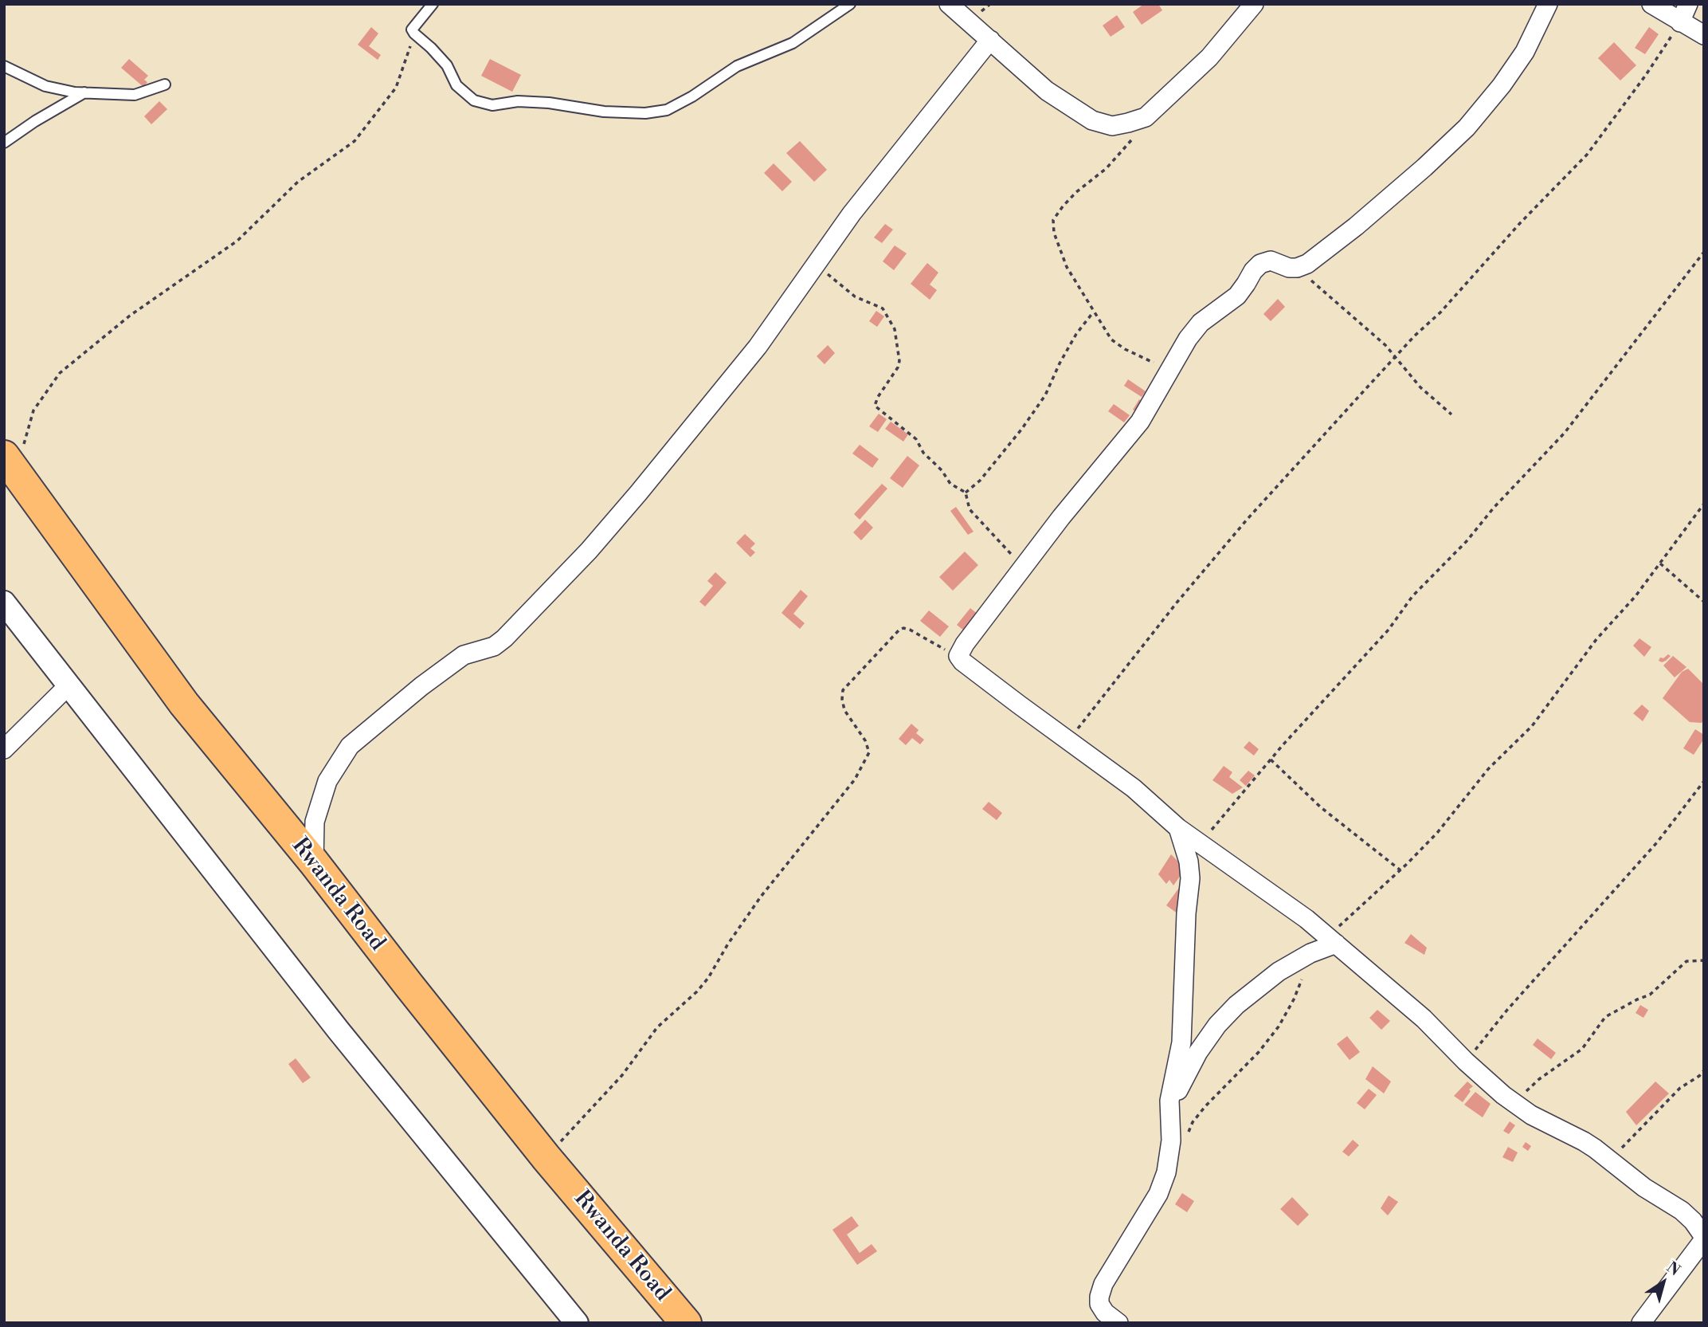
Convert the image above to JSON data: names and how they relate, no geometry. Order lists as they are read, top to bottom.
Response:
{
  "streets": {
    "highway": ["Rwanda Road"]
  },
  "north": "top right"
}
